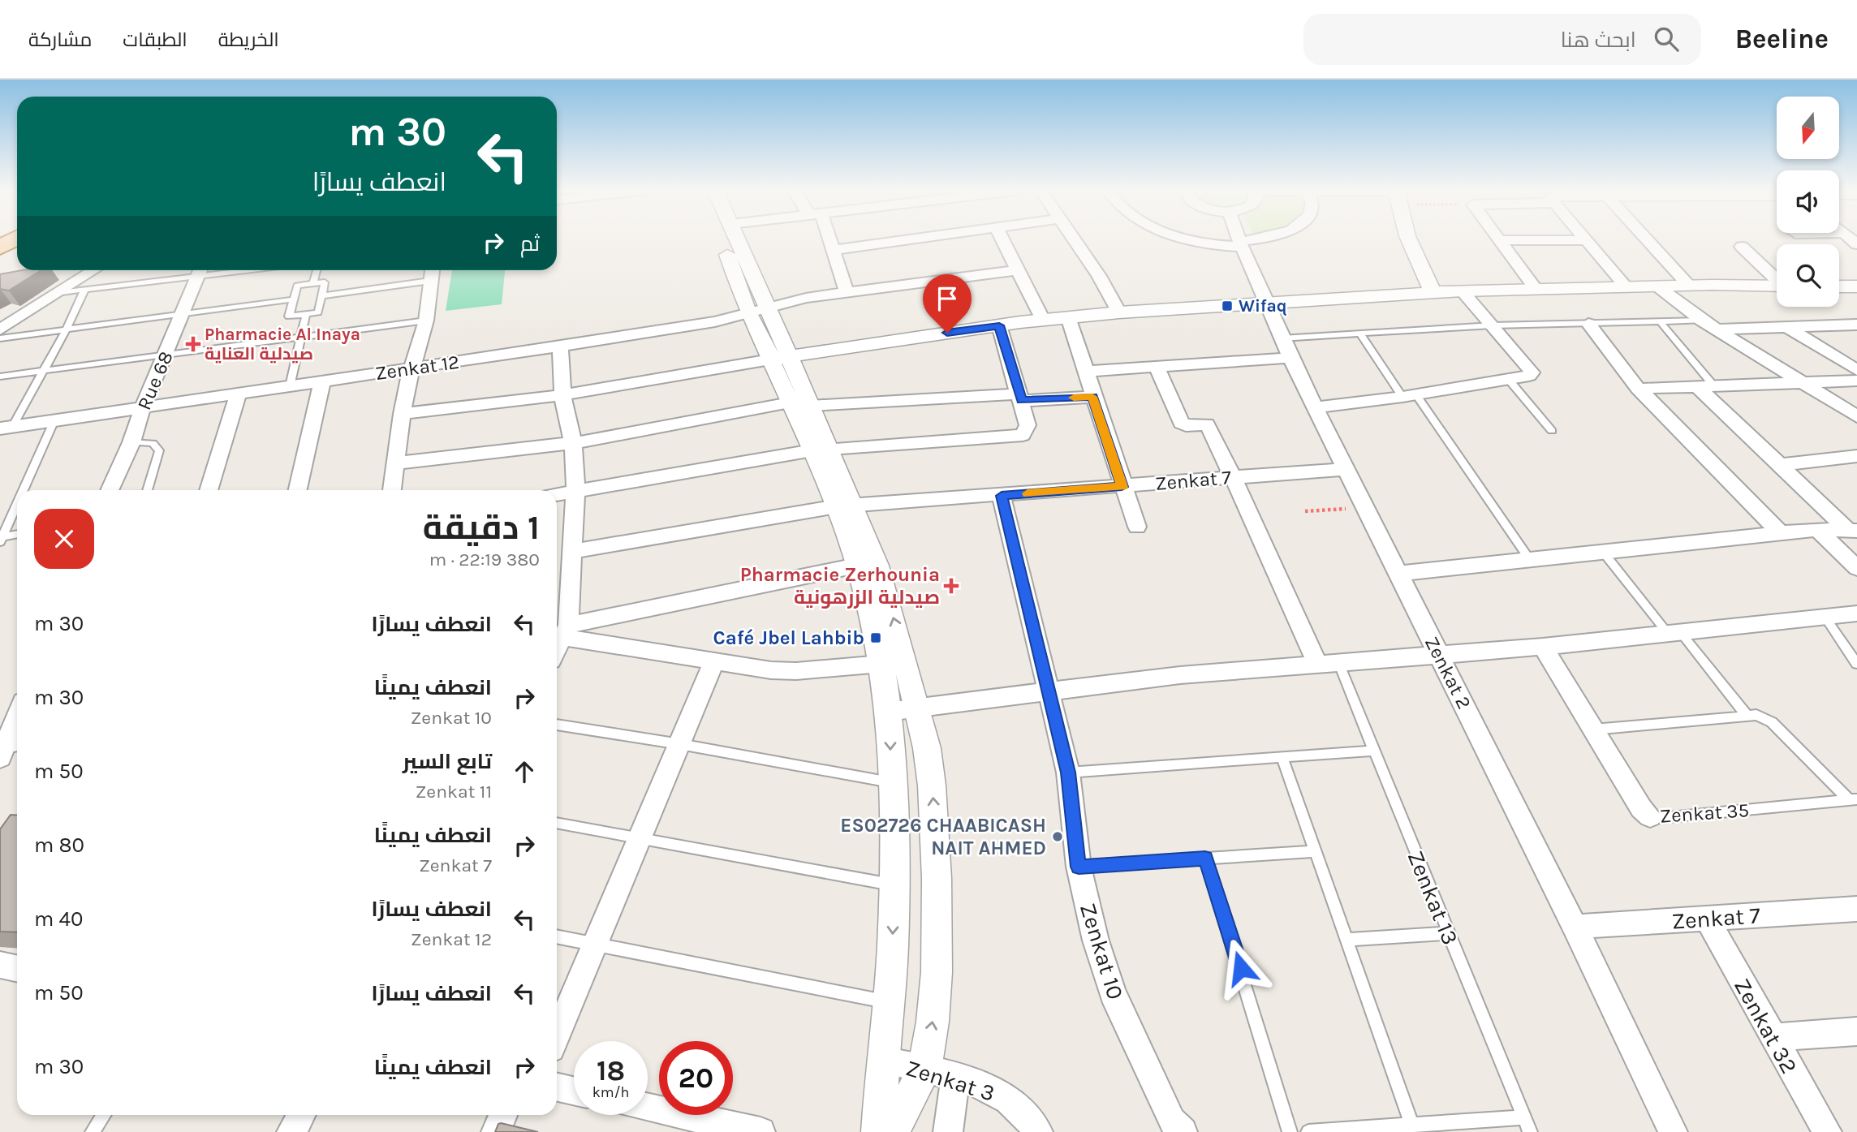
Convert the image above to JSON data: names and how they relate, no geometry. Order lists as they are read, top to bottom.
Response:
{
  "streets": {
    "street": [
      "Zenkat 12",
      "Rue 68",
      "Zenkat 7",
      "Zenkat 2",
      "Zenkat 35",
      "Zenkat 10",
      "Zenkat 32",
      "Zenkat 3"
    ],
    "lane": ["Zenkat 13"]
  },
  "crossings": [
    ["Zenkat 12", "Rue 68"],
    ["Zenkat 7", "Zenkat 2"],
    ["Zenkat 7", "Zenkat 10"],
    ["Zenkat 7", "Zenkat 32"]
  ],
  "places": {
    "transit": ["Wifaq", "Café Jbel Lahbib"],
    "health": ["Pharmacie Al Inaya صيدلية العناية", "Pharmacie Zerhounia صيدلية الزرهونية"],
    "other": ["ES02726 CHAABICASH NAIT AHMED"]
  },
  "north": "bottom",
  "page": {
    "header": "Beeline",
    "search": "ابحث هنا",
    "nav": ["الخريطة", "الطبقات", "مشاركة"],
    "turn": ["30 m", "انعطف يسارًا"],
    "then": "ثم",
    "heading": ["1 دقيقة", "380 m · 22:19"],
    "list": [
      {
        "name": "انعطف يسارًا",
        "value": "30 m"
      },
      {
        "name": "انعطف يمينًا",
        "note": "Zenkat 10",
        "value": "30 m"
      },
      {
        "name": "تابع السير",
        "note": "Zenkat 11",
        "value": "50 m"
      },
      {
        "name": "انعطف يمينًا",
        "note": "Zenkat 7",
        "value": "80 m"
      },
      {
        "name": "انعطف يسارًا",
        "note": "Zenkat 12",
        "value": "40 m"
      },
      {
        "name": "انعطف يسارًا",
        "value": "50 m"
      },
      {
        "name": "انعطف يمينًا",
        "value": "30 m"
      }
    ],
    "speed": "18 km/h",
    "limit": "20"
  }
}
